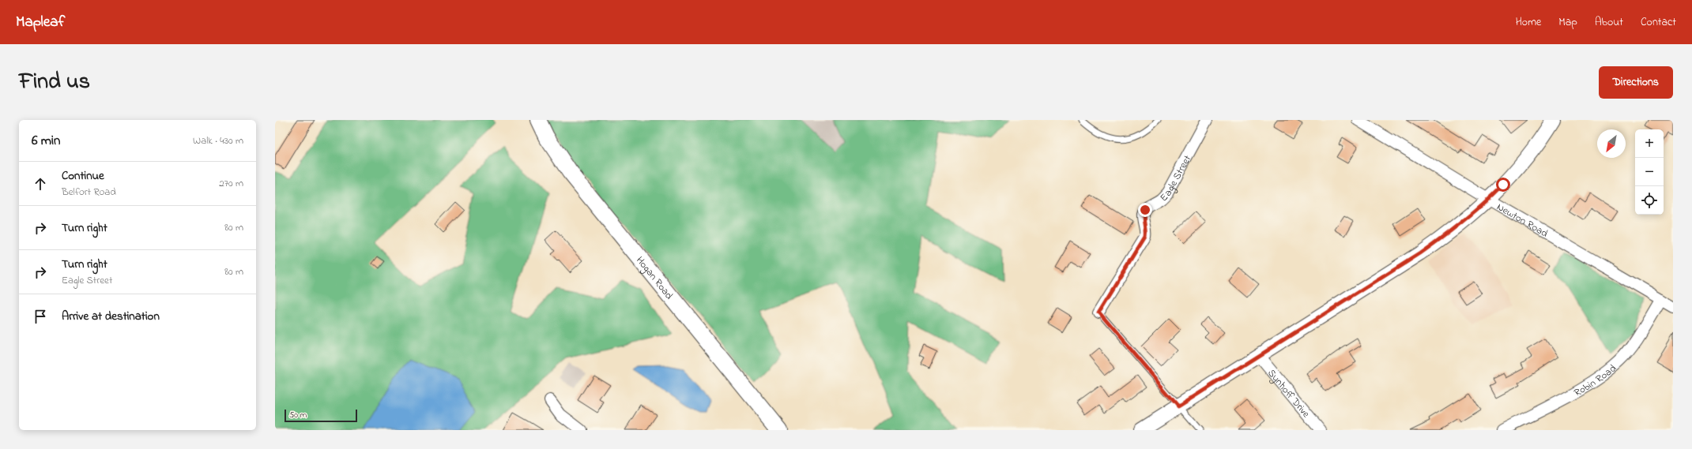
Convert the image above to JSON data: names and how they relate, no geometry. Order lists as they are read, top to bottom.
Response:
{
  "streets": {
    "main road": ["Hogan Road"],
    "street": [
      "Eagle Street",
      "Newton Road",
      "Robin Road",
      "Synhoff Drive"
    ]
  },
  "crossings": [
    ["Newton Road", "Robin Road"]
  ],
  "scale_bar": "50 m",
  "north": "bottom left",
  "page": {
    "header": "Mapleaf",
    "nav": [
      "Home",
      "Map",
      "About",
      "Contact"
    ],
    "title": "Find us",
    "buttons": "Directions",
    "heading": ["6 min", "Walk · 430 m"],
    "map_buttons": ["+", "−"],
    "list": [
      ["Continue", "Belfort Road", "270 m"],
      ["Turn right", "80 m"],
      ["Turn right", "Eagle Street", "80 m"],
      "Arrive at destination"
    ],
    "scale": "50 m"
  }
}
